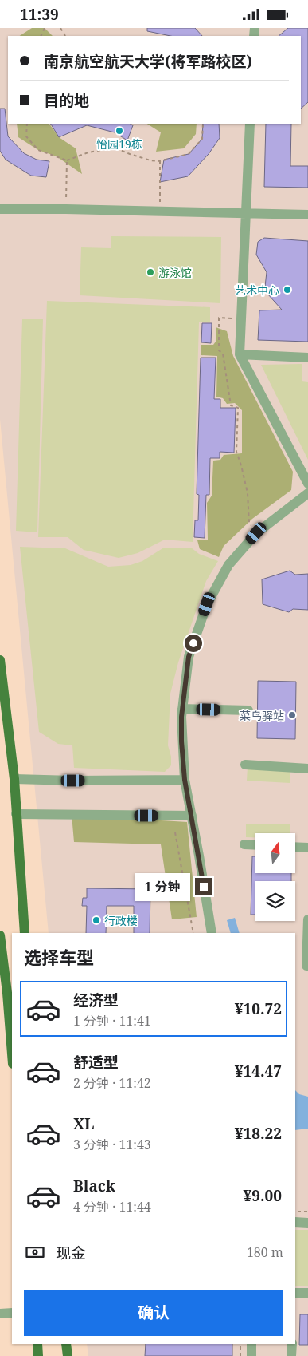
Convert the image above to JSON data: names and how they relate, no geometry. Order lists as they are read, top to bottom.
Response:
{
  "places": [
    "怡园19栋",
    "游泳馆",
    "艺术中心",
    "菜鸟驿站",
    "行政楼"
  ],
  "north": "top",
  "page": {
    "status": "11:39",
    "banner": ["南京航空航天大学(将军路校区)", "目的地"],
    "bubble": "1 分钟",
    "heading": "选择车型",
    "list": [
      {
        "name": "经济型",
        "note": "1 分钟 · 11:41",
        "value": "¥10.72"
      },
      {
        "name": "舒适型",
        "note": "2 分钟 · 11:42",
        "value": "¥14.47"
      },
      {
        "name": "XL",
        "note": "3 分钟 · 11:43",
        "value": "¥18.22"
      },
      {
        "name": "Black",
        "note": "4 分钟 · 11:44",
        "value": "¥9.00"
      }
    ],
    "pay": ["现金", "180 m"],
    "buttons": "确认"
  }
}
